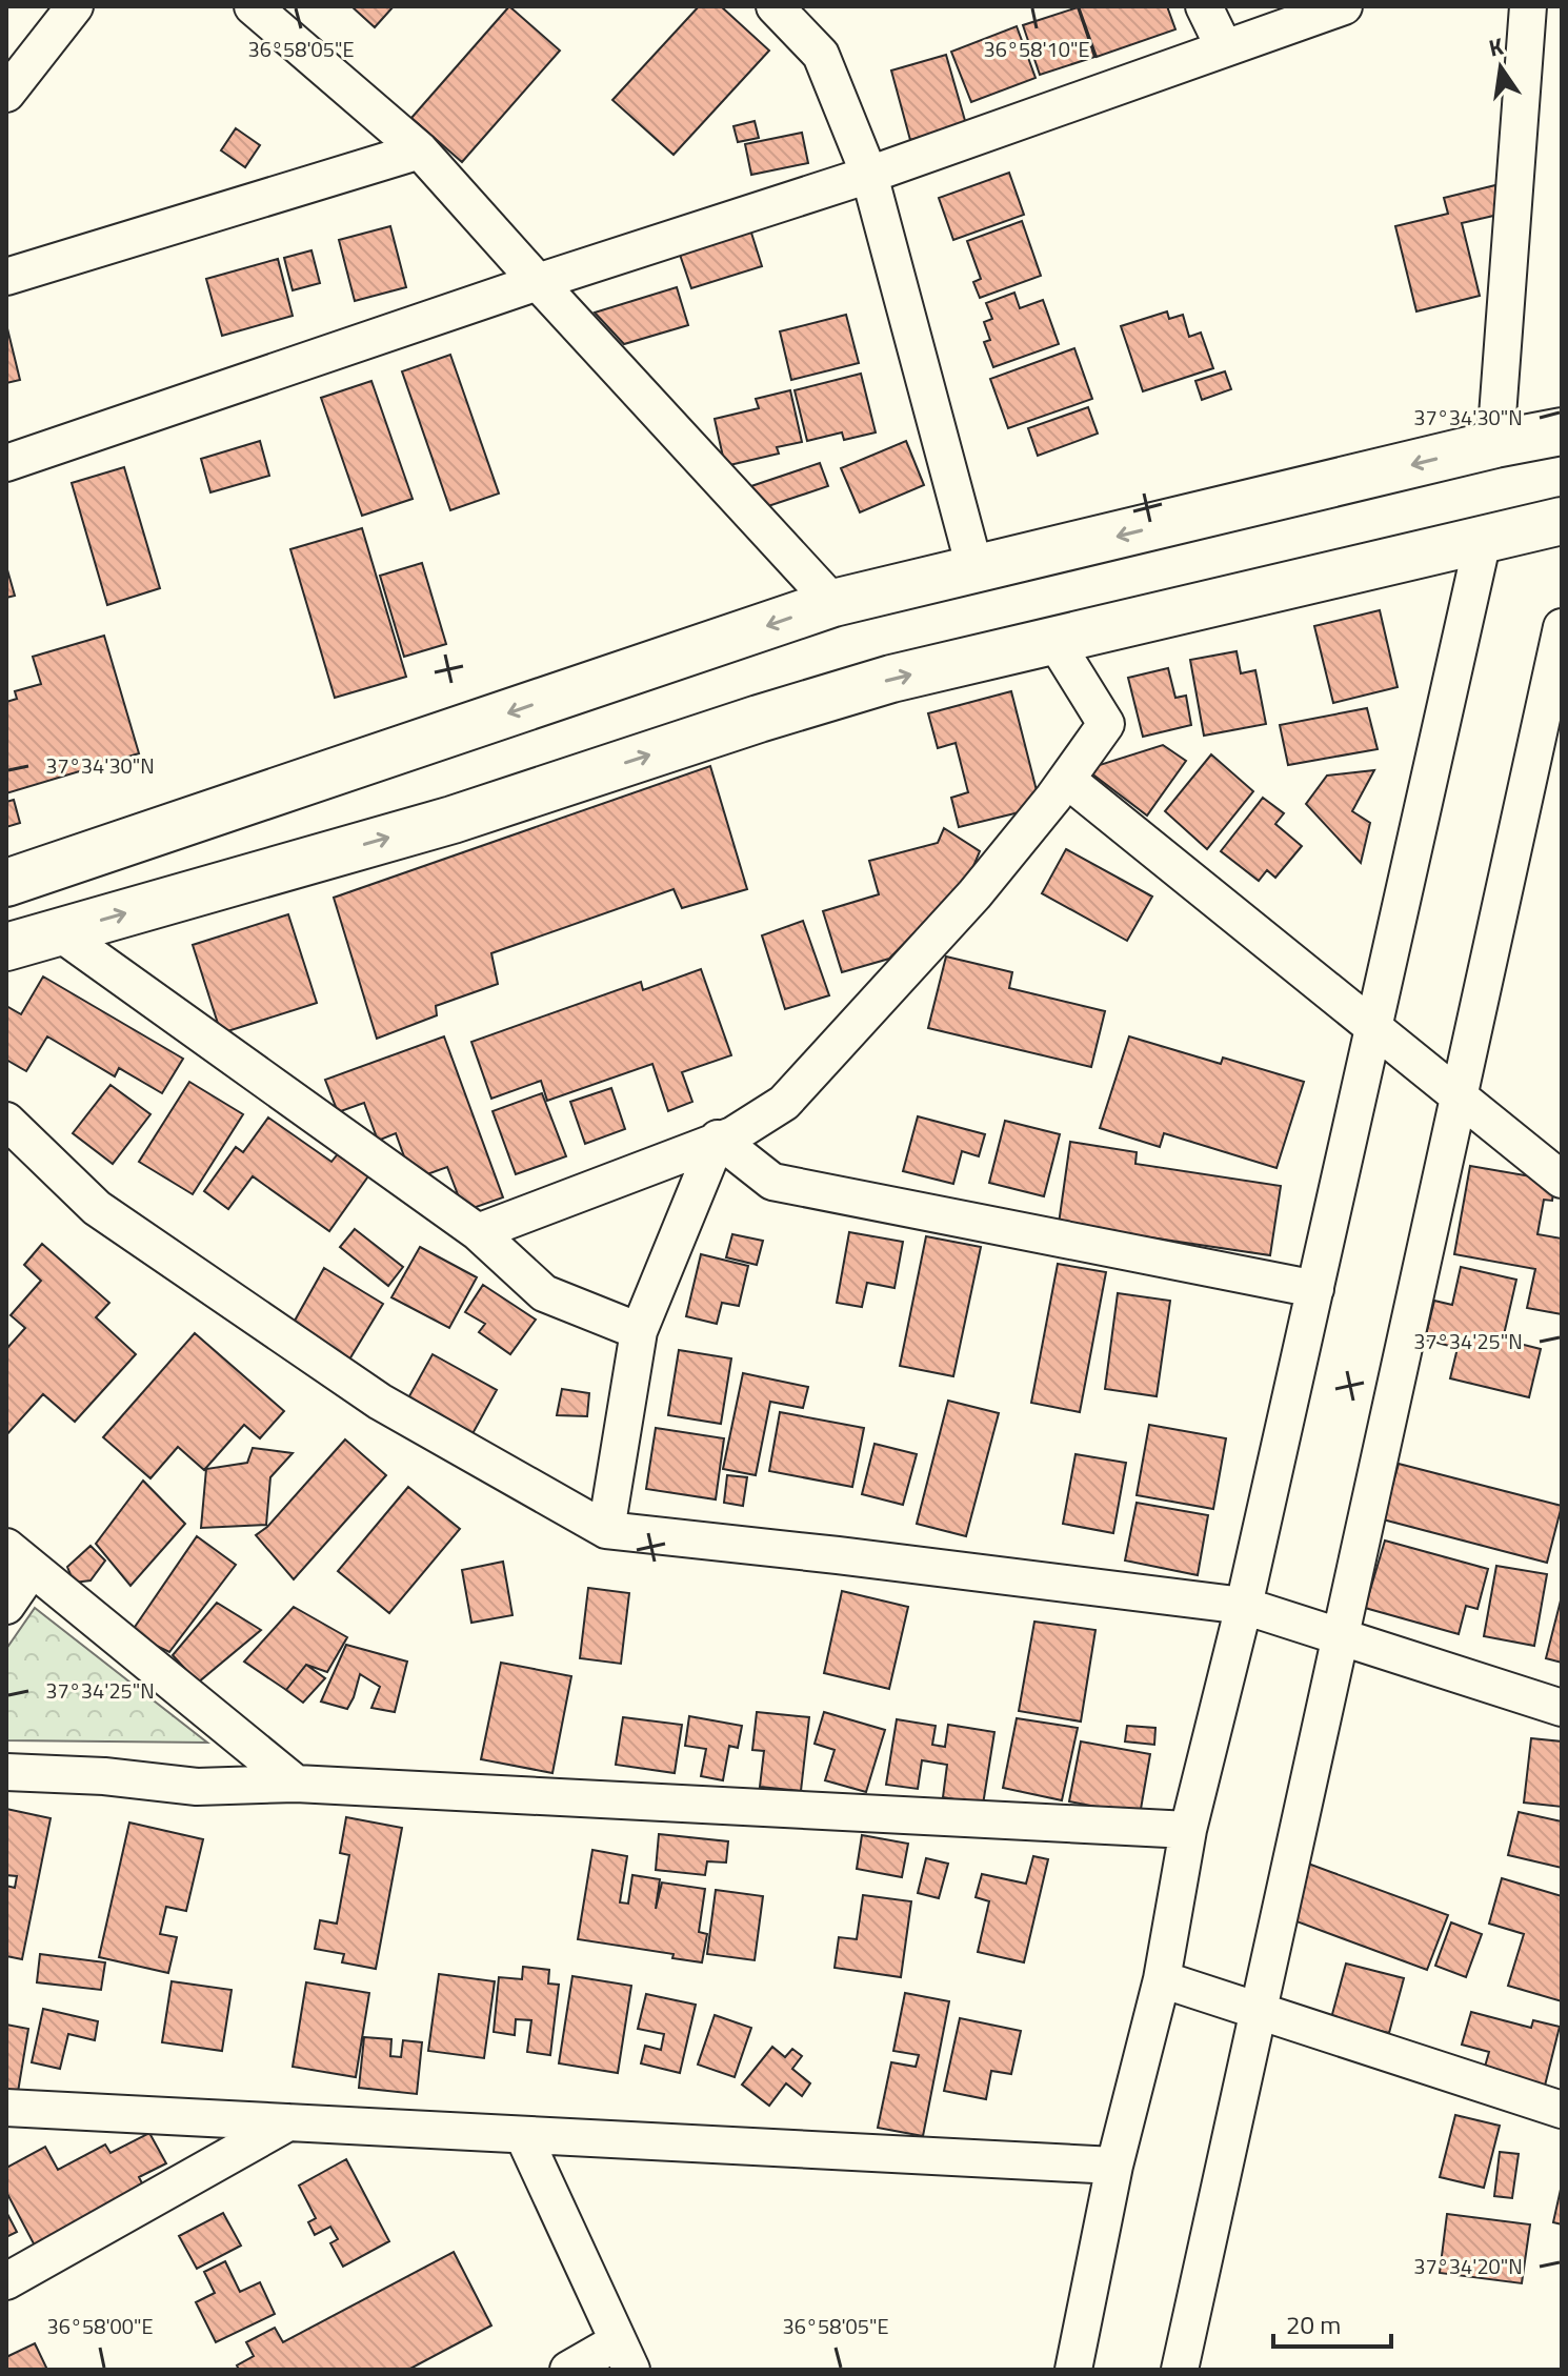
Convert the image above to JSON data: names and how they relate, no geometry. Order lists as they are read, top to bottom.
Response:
{
  "scale_bar": "20 m",
  "north": "top",
  "coordinates": [
    "36°58'05\"E",
    "36°58'10\"E",
    "37°34'30\"N",
    "37°34'25\"N",
    "37°34'20\"N",
    "36°58'00\"E"
  ]
}
